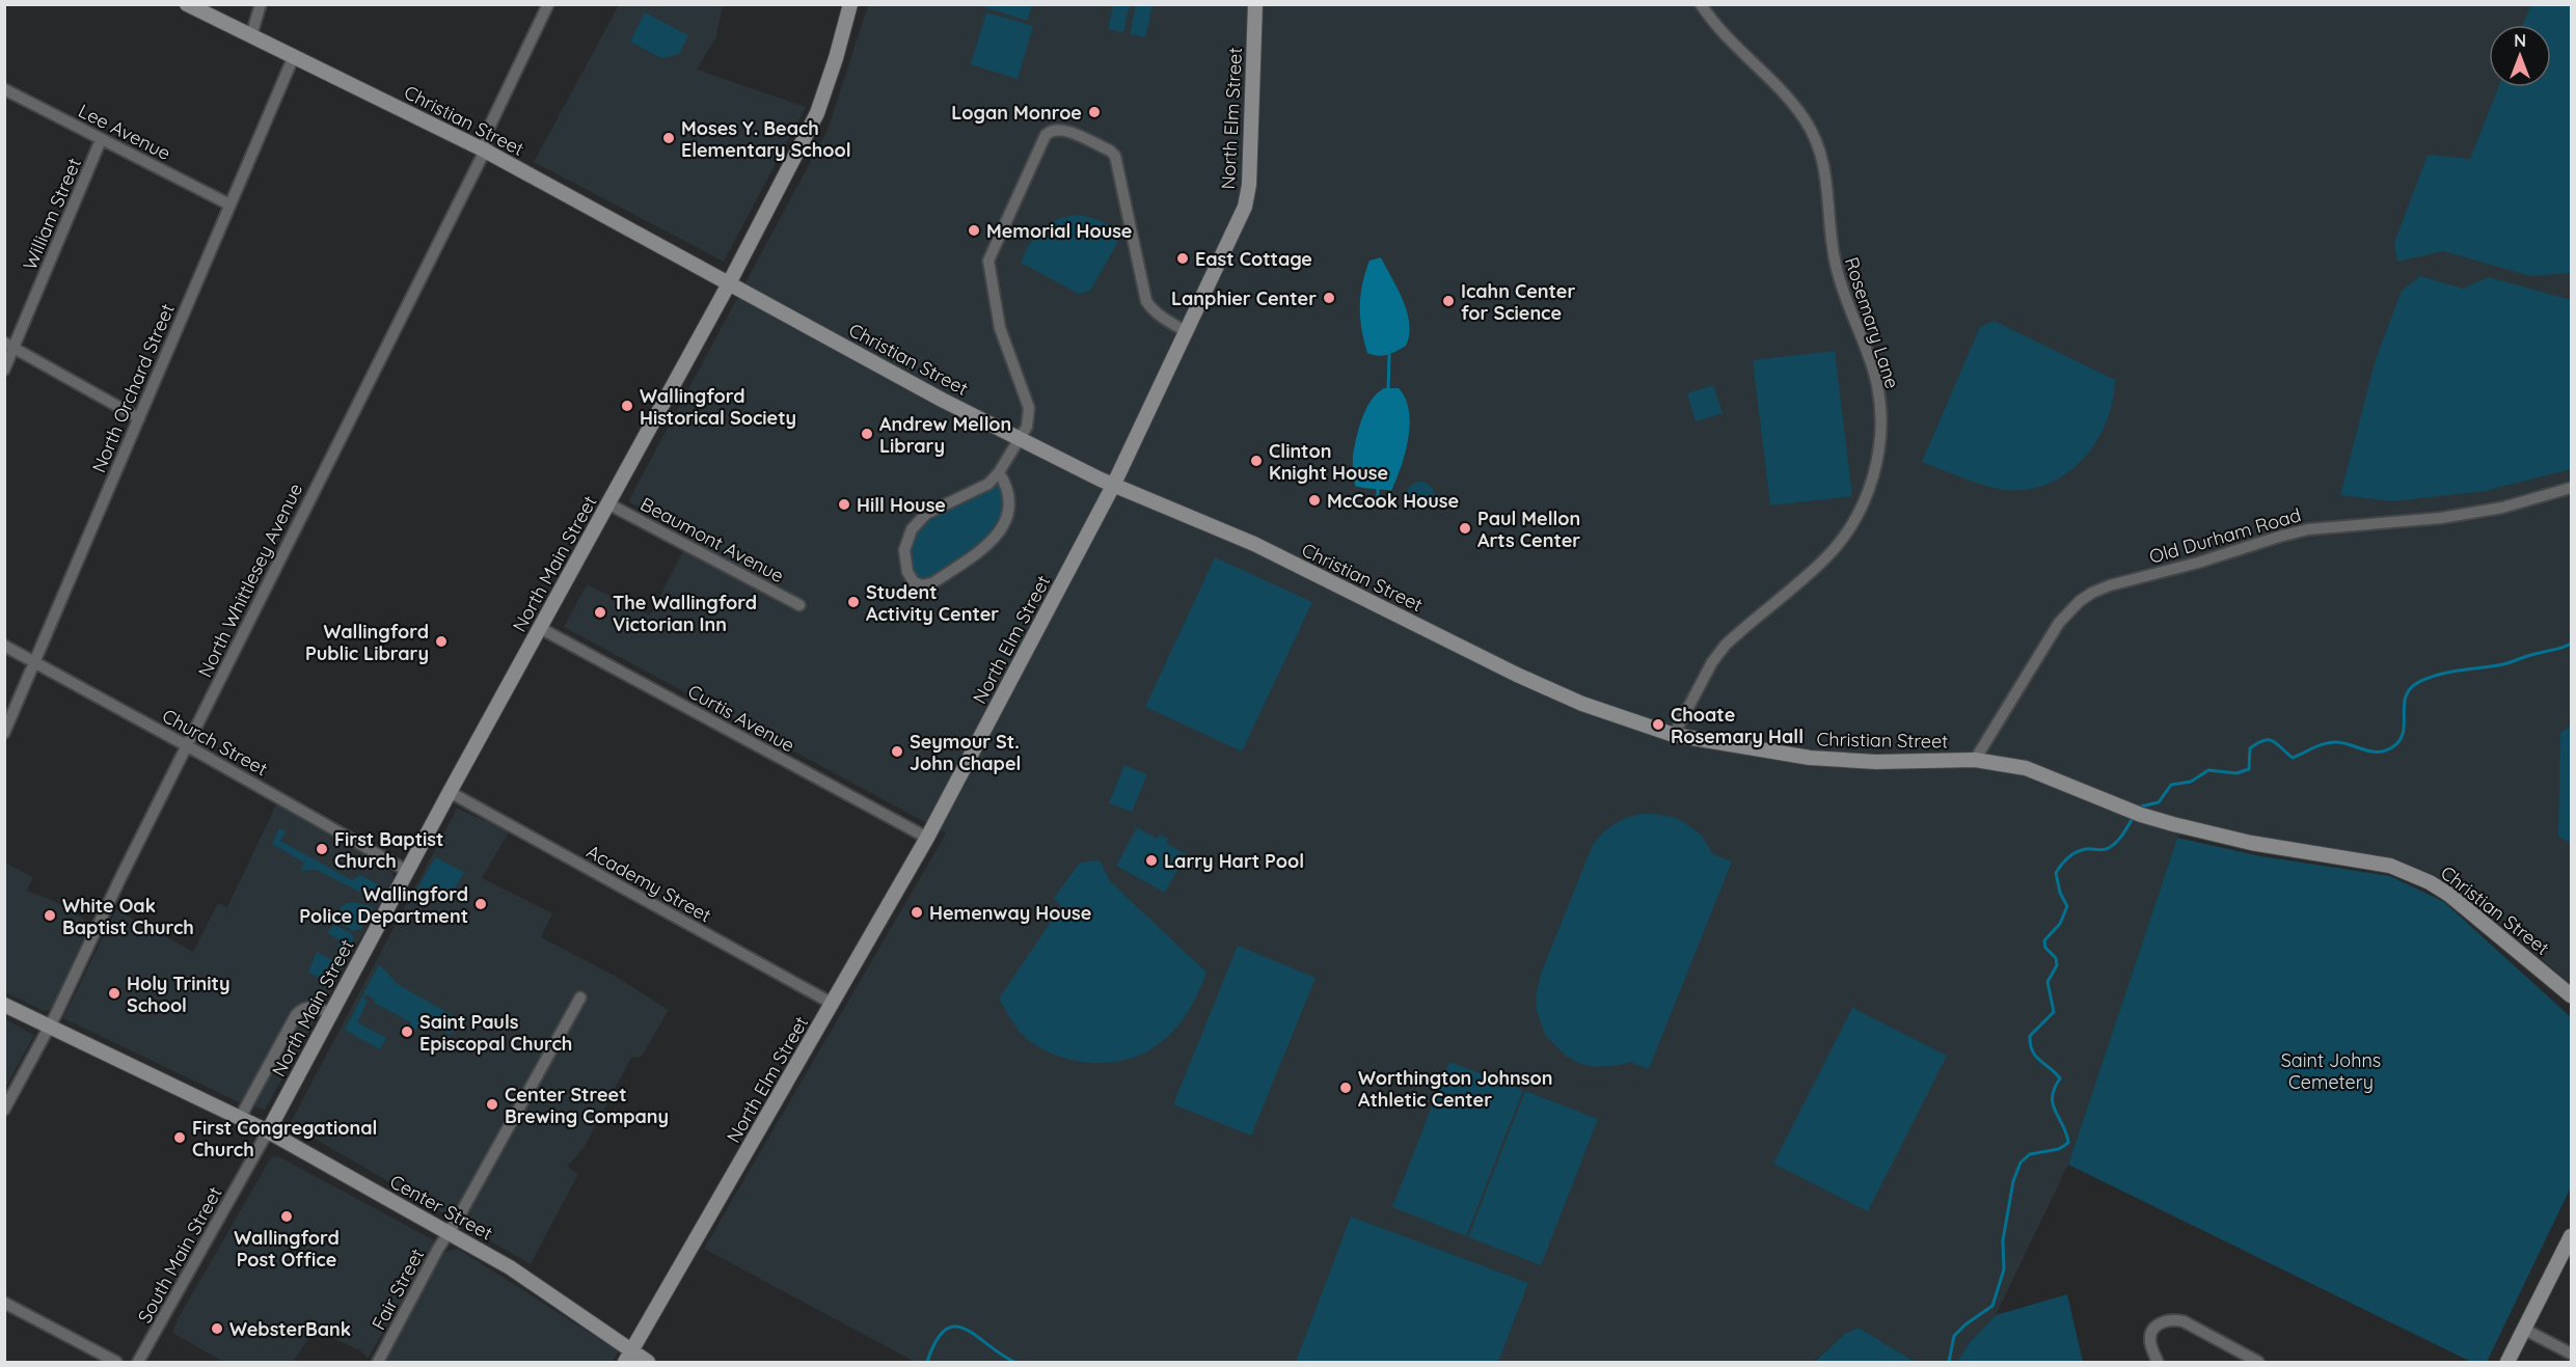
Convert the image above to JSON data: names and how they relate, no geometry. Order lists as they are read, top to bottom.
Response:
{
  "streets": {
    "main road": [
      "North Elm Street",
      "Christian Street",
      "North Main Street",
      "Center Street"
    ],
    "street": [
      "Lee Avenue",
      "William Street",
      "Rosemary Lane",
      "North Orchard Street",
      "Old Durham Road",
      "Beaumont Avenue",
      "North Whittlesey Avenue",
      "Curtis Avenue",
      "Church Street",
      "Academy Street",
      "South Main Street",
      "Fair Street"
    ]
  },
  "crossings": [
    ["North Elm Street", "Christian Street"],
    ["North Elm Street", "Curtis Avenue"],
    ["North Elm Street", "Academy Street"],
    ["North Elm Street", "Center Street"],
    ["Christian Street", "Rosemary Lane"],
    ["Christian Street", "North Orchard Street"],
    ["Christian Street", "Old Durham Road"],
    ["Christian Street", "North Main Street"],
    ["Christian Street", "North Whittlesey Avenue"],
    ["Lee Avenue", "William Street"],
    ["Lee Avenue", "North Orchard Street"],
    ["North Orchard Street", "Church Street"],
    ["Beaumont Avenue", "North Main Street"],
    ["North Main Street", "Curtis Avenue"],
    ["North Main Street", "Church Street"],
    ["North Main Street", "Academy Street"],
    ["North Main Street", "Center Street"],
    ["North Main Street", "South Main Street"],
    ["North Whittlesey Avenue", "Church Street"],
    ["North Whittlesey Avenue", "Center Street"],
    ["Center Street", "South Main Street"],
    ["Center Street", "Fair Street"]
  ],
  "parks": ["Saint Johns Cemetery"],
  "places": [
    "Logan Monroe",
    "Moses Y. Beach Elementary School",
    "Memorial House",
    "East Cottage",
    "Lanphier Center",
    "Icahn Center for Science",
    "Wallingford Historical Society",
    "Andrew Mellon Library",
    "Clinton Knight House",
    "McCook House",
    "Hill House",
    "Paul Mellon Arts Center",
    "Student Activity Center",
    "The Wallingford Victorian Inn",
    "Wallingford Public Library",
    "Choate Rosemary Hall",
    "Seymour St. John Chapel",
    "First Baptist Church",
    "Larry Hart Pool",
    "Wallingford Police Department",
    "Hemenway House",
    "White Oak Baptist Church",
    "Holy Trinity School",
    "Saint Pauls Episcopal Church",
    "Worthington Johnson Athletic Center",
    "Center Street Brewing Company",
    "First Congregational Church",
    "Wallingford Post Office",
    "WebsterBank"
  ],
  "north": "top"
}
